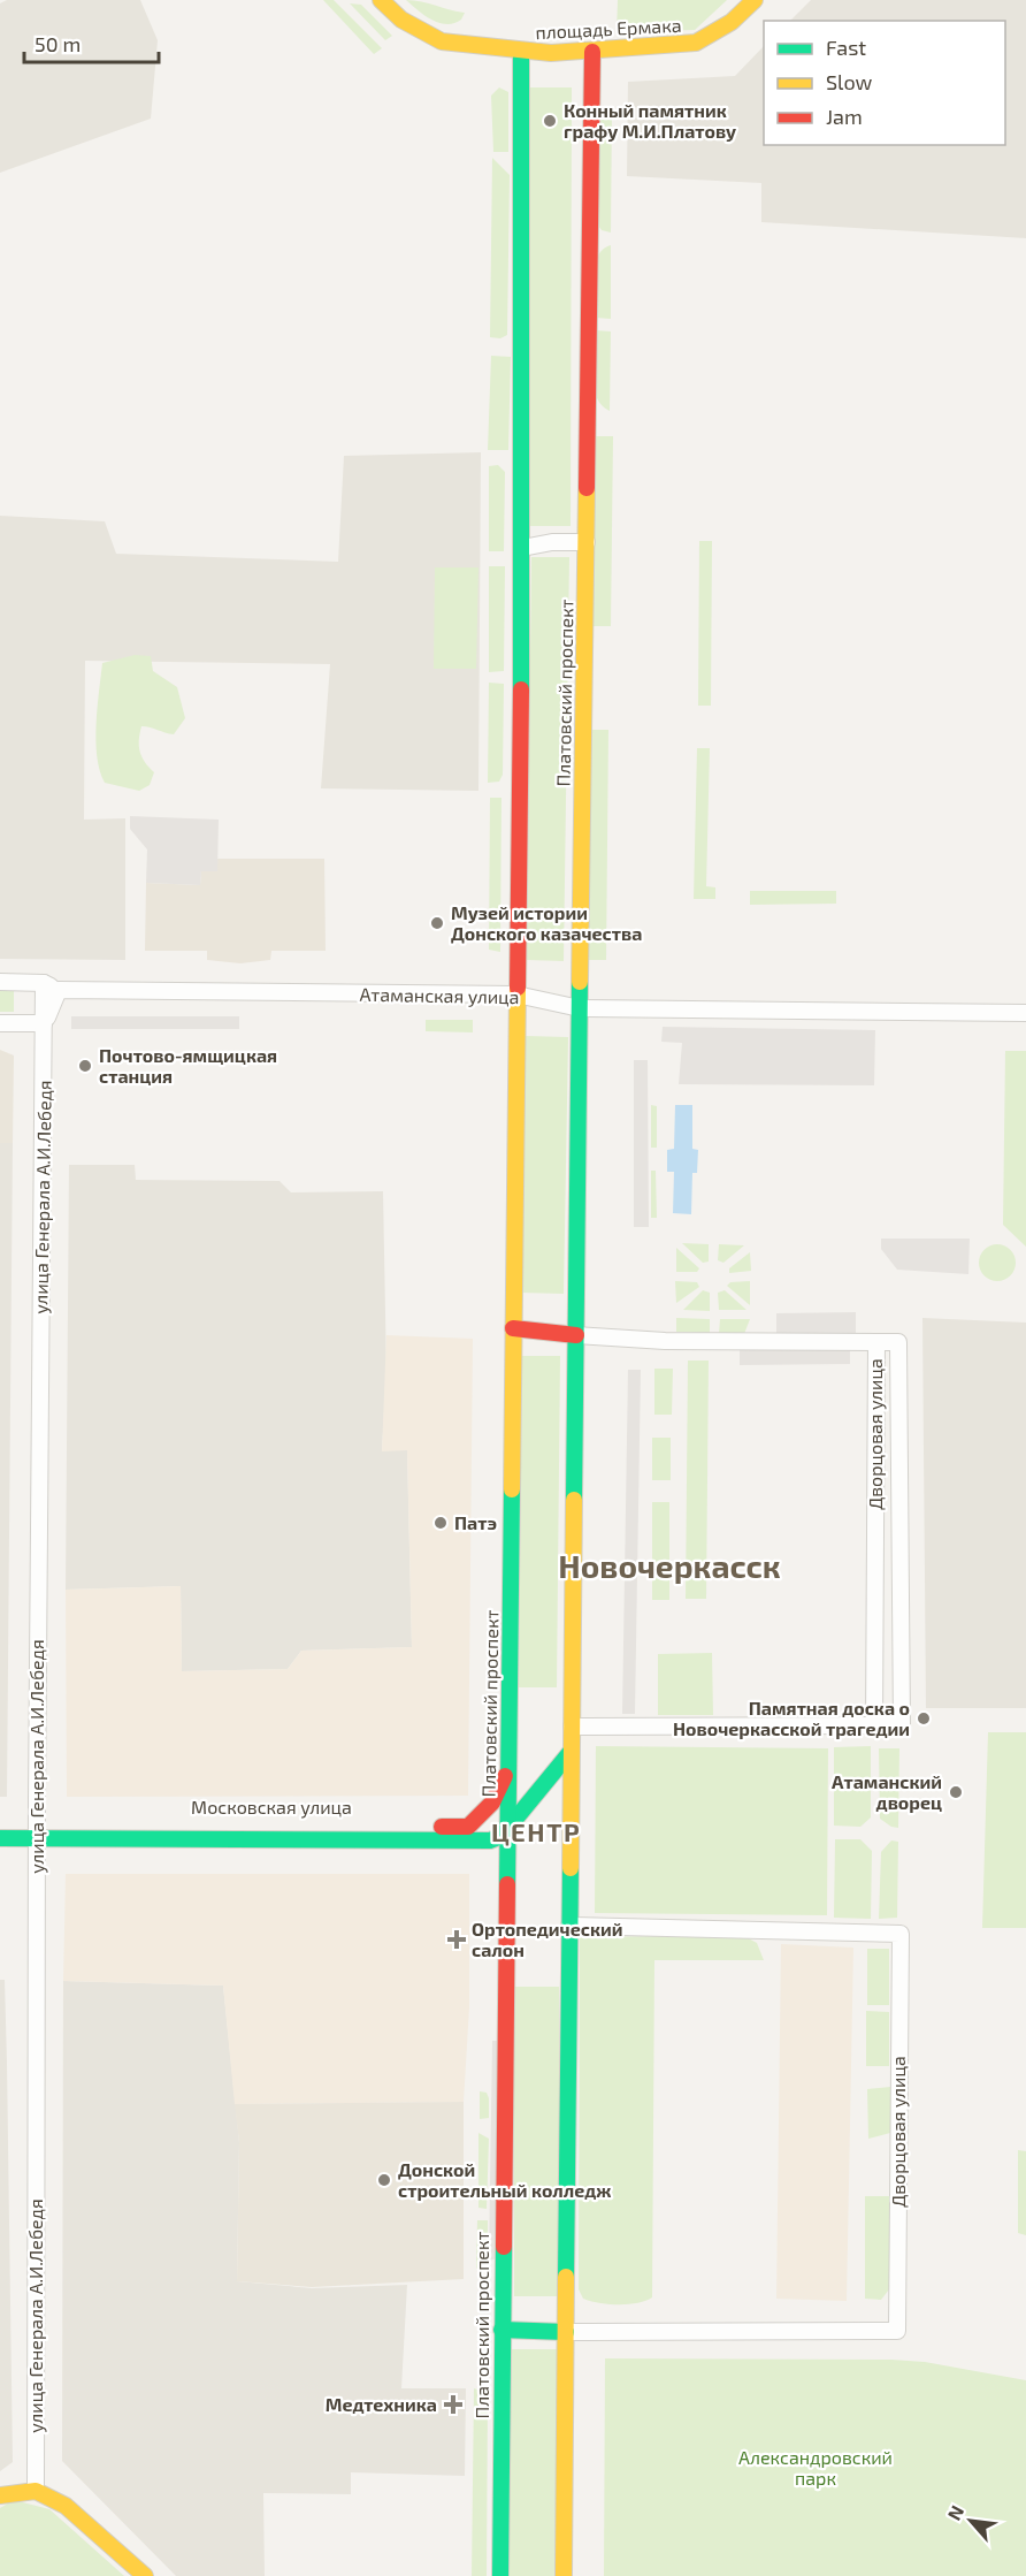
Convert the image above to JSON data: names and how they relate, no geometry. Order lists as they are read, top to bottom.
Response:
{
  "streets": {
    "main road": ["площадь Ермака", "Платовский проспект", "Московская улица"],
    "street": ["Атаманская улица", "улица Генерала А.И.Лебедя", "Дворцовая улица"]
  },
  "crossings": [
    ["площадь Ермака", "Платовский проспект"],
    ["Платовский проспект", "Атаманская улица"],
    ["Платовский проспект", "Дворцовая улица"],
    ["Платовский проспект", "Московская улица"],
    ["улица Генерала А.И.Лебедя", "Московская улица"]
  ],
  "districts": ["Новочеркасск", "ЦЕНТР"],
  "parks": ["Александровский парк"],
  "places": {
    "other": [
      "Конный памятник графу М.И.Платову",
      "Музей истории Донского казачества",
      "Почтово-ямщицкая станция",
      "Патэ",
      "Памятная доска о Новочеркасской трагедии",
      "Атаманский дворец",
      "Донской строительный колледж"
    ],
    "health": ["Ортопедический салон", "Медтехника"]
  },
  "legend": ["Fast", "Slow", "Jam"],
  "scale_bar": "50 m",
  "north": "top left"
}
